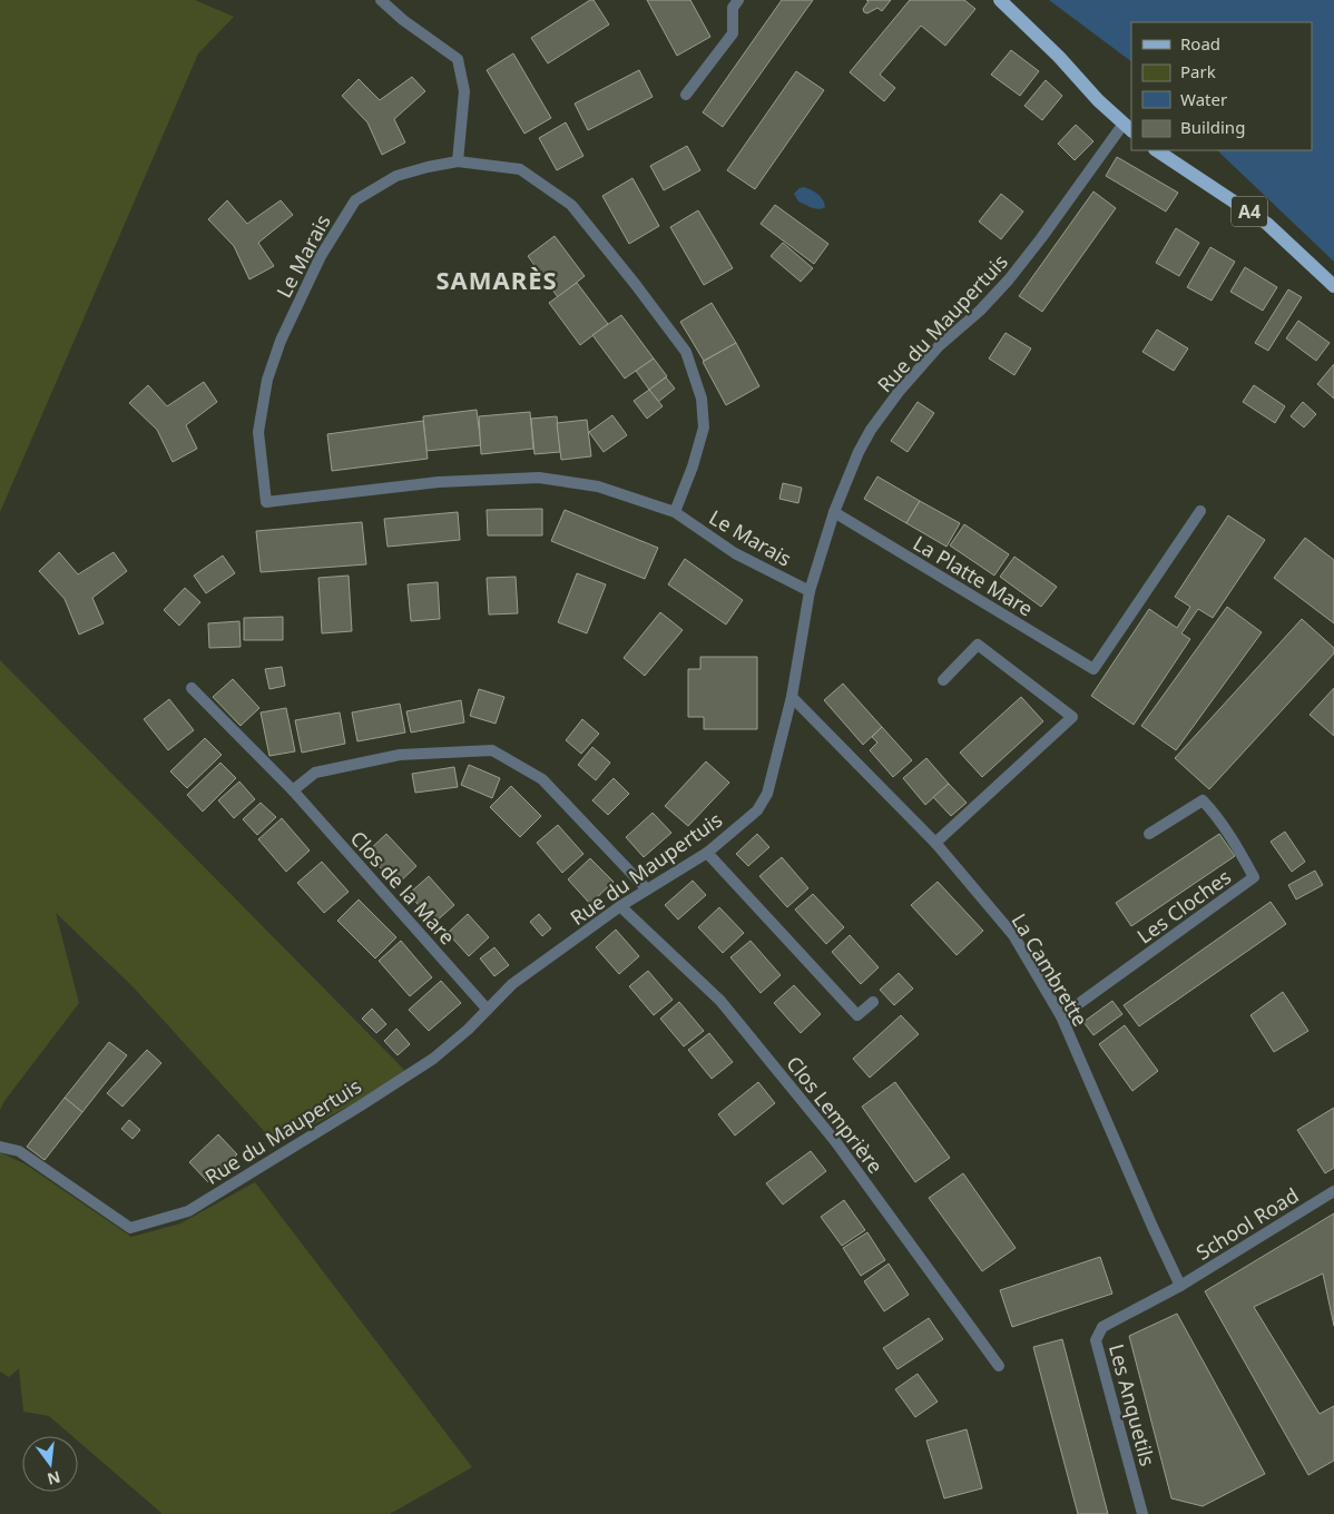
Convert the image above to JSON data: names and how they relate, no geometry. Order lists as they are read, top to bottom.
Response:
{
  "streets": {
    "main road": ["A4"],
    "street": [
      "Le Marais",
      "Rue du Maupertuis",
      "La Platte Mare",
      "Clos de la Mare",
      "Les Cloches",
      "La Cambrette",
      "Clos Lemprière",
      "School Road",
      "Les Anquetils"
    ]
  },
  "crossings": [
    ["Le Marais", "Rue du Maupertuis"],
    ["Rue du Maupertuis", "La Platte Mare"],
    ["Rue du Maupertuis", "Clos de la Mare"],
    ["Rue du Maupertuis", "La Cambrette"],
    ["Rue du Maupertuis", "Clos Lemprière"],
    ["Les Cloches", "La Cambrette"],
    ["La Cambrette", "School Road"],
    ["La Cambrette", "Les Anquetils"],
    ["School Road", "Les Anquetils"]
  ],
  "districts": ["SAMARÈS"],
  "legend": [
    "Road",
    "Park",
    "Water",
    "Building"
  ],
  "north": "bottom"
}
